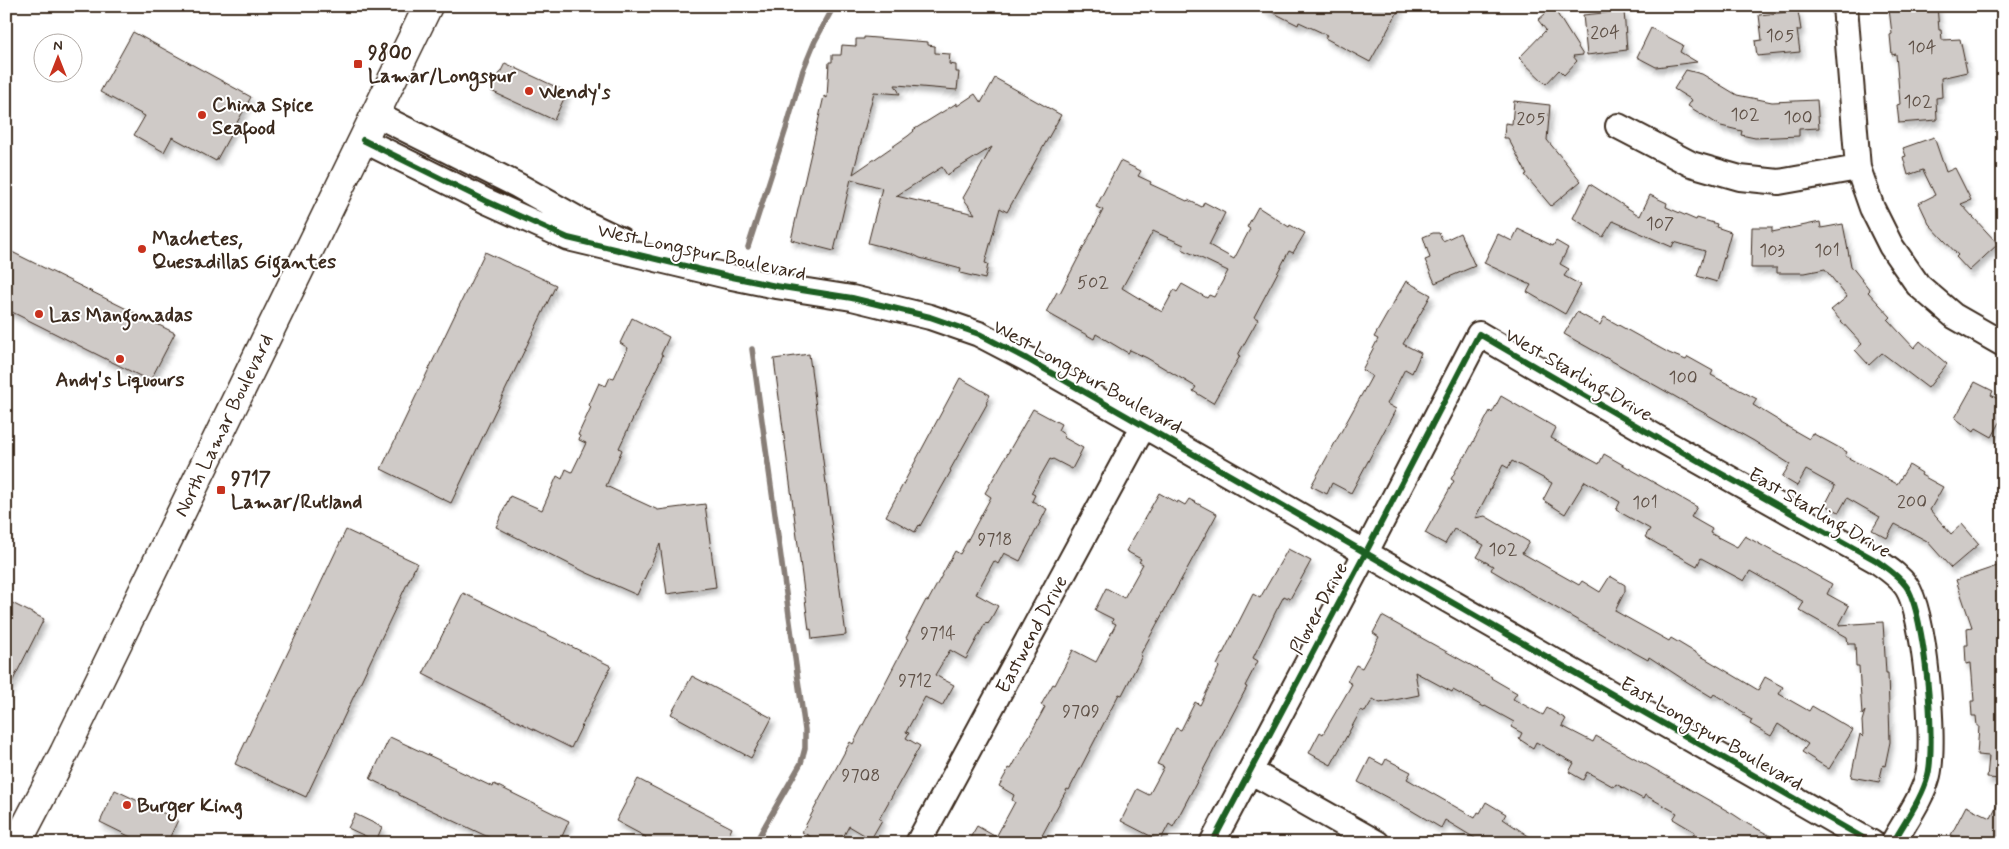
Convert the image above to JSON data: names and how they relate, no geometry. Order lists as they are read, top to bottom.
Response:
{
  "streets": {
    "main road": ["North Lamar Boulevard"],
    "street": [
      "West Longspur Boulevard",
      "West Starling Drive",
      "East Starling Drive",
      "Plover Drive",
      "Eastwend Drive",
      "East Longspur Boulevard"
    ]
  },
  "crossings": [
    ["West Longspur Boulevard", "North Lamar Boulevard"],
    ["West Longspur Boulevard", "Plover Drive"],
    ["West Longspur Boulevard", "Eastwend Drive"],
    ["West Longspur Boulevard", "East Longspur Boulevard"],
    ["West Starling Drive", "East Starling Drive"],
    ["West Starling Drive", "Plover Drive"]
  ],
  "places": {
    "transit": ["9800 Lamar/Longspur", "9717 Lamar/Rutland"],
    "other": [
      "Wendy's",
      "China Spice Seafood",
      "Machetes, Quesadillas Gigantes",
      "Las Mangonadas",
      "Andy's Liquours",
      "Burger King"
    ]
  },
  "house_numbers": [
    "204",
    "105",
    "104",
    "102",
    "102",
    "100",
    "205",
    "107",
    "103",
    "101",
    "502",
    "100",
    "200",
    "101",
    "9718",
    "102",
    "9714",
    "9712",
    "9709",
    "9708"
  ],
  "north": "top"
}
